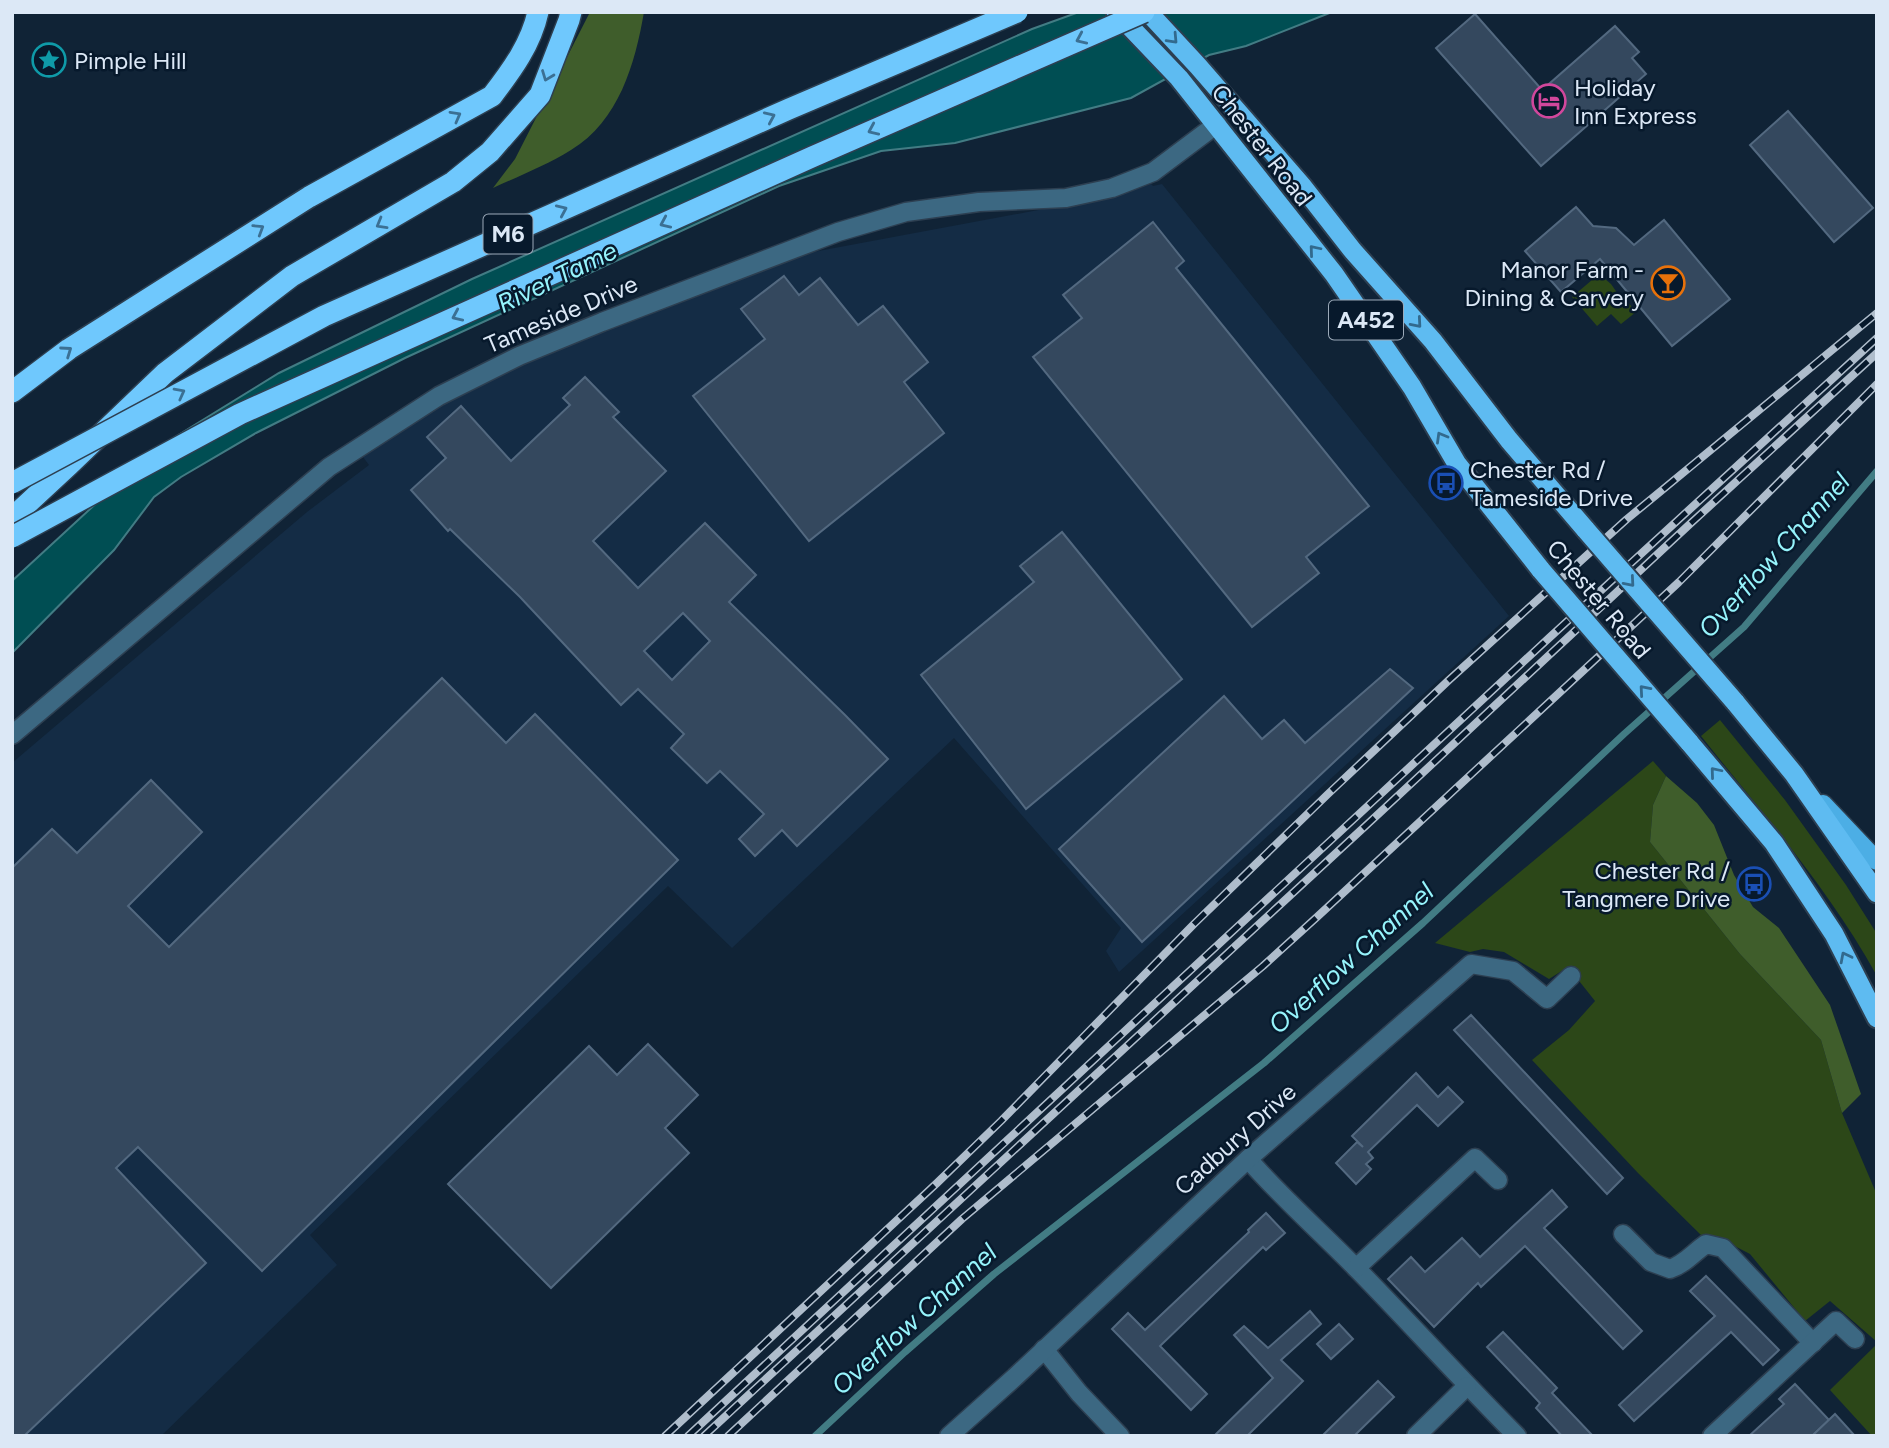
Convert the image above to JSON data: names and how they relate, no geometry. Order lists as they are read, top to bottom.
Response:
{
  "streets": {
    "highway": ["Chester Road", "M6", "A452"],
    "street": ["Tameside Drive", "Cadbury Drive"]
  },
  "crossings": [
    ["Chester Road", "M6"],
    ["Chester Road", "Tameside Drive"]
  ],
  "water": ["River Tame", "Overflow Channel"],
  "places": {
    "place": ["Pimple Hill"],
    "hotel": ["Holiday Inn Express"],
    "bar": ["Manor Farm - Dining & Carvery"],
    "bus stop": ["Chester Rd / Tameside Drive", "Chester Rd / Tangmere Drive"]
  }
}
